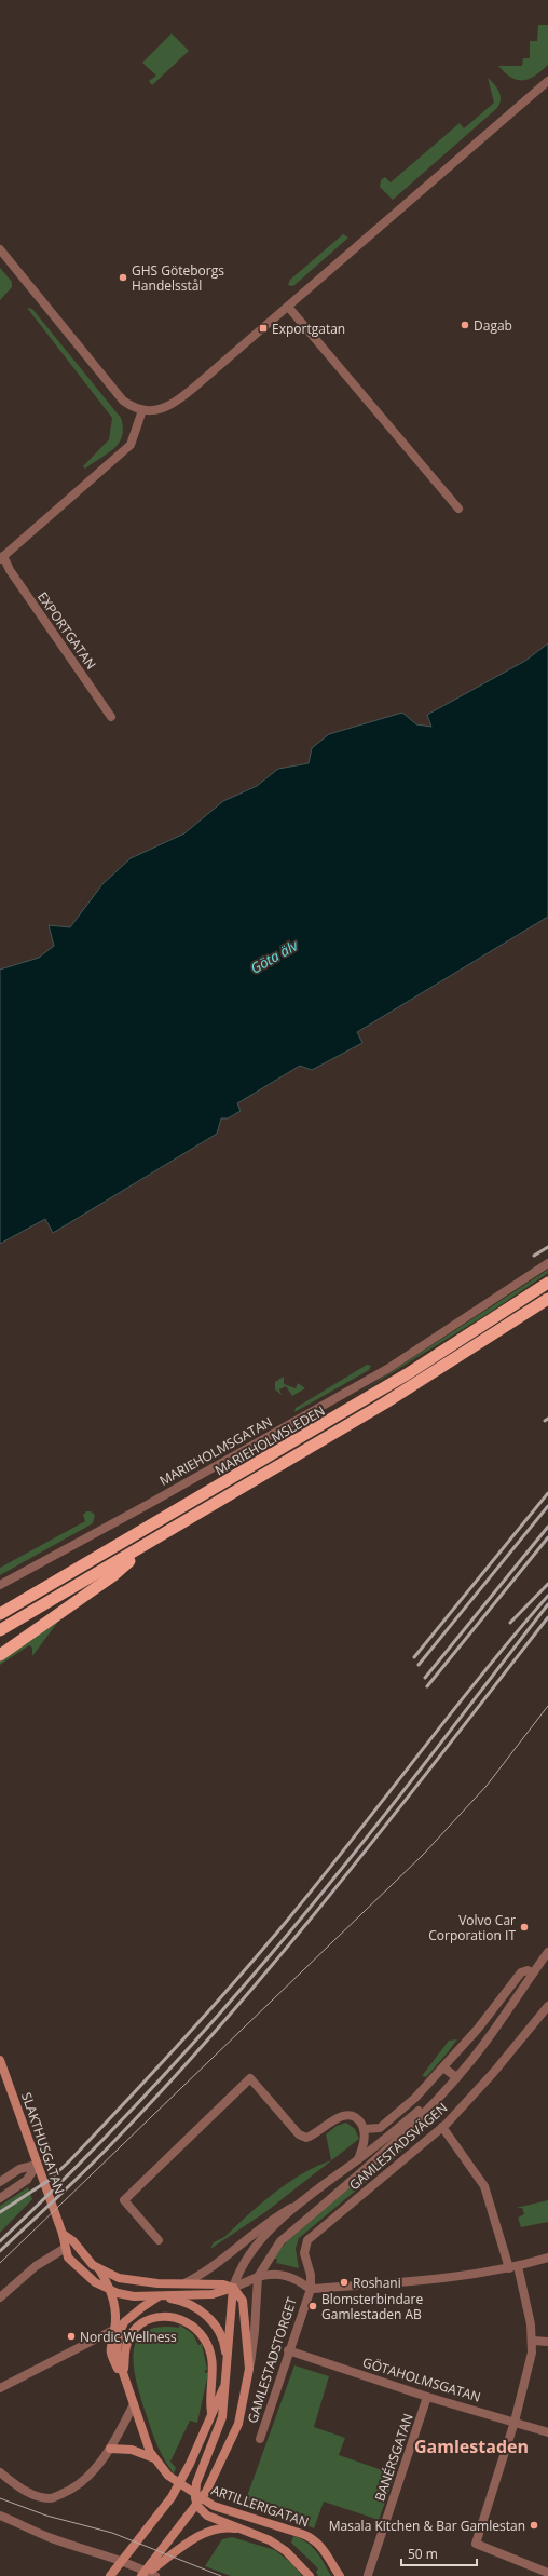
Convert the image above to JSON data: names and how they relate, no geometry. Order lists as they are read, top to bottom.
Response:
{
  "streets": {
    "highway": ["MARIEHOLMSLEDEN"],
    "main road": ["SLAKTHUSGATAN", "GAMLESTADSVÄGEN", "ARTILLERIGATAN"],
    "street": [
      "EXPORTGATAN",
      "MARIEHOLMSGATAN",
      "GAMLESTADSTORGET",
      "GÖTAHOLMSGATAN",
      "BANÉRSGATAN"
    ]
  },
  "crossings": [
    ["SLAKTHUSGATAN", "GAMLESTADSVÄGEN"],
    ["SLAKTHUSGATAN", "ARTILLERIGATAN"],
    ["GAMLESTADSVÄGEN", "GAMLESTADSTORGET"],
    ["GAMLESTADSVÄGEN", "ARTILLERIGATAN"],
    ["GAMLESTADSTORGET", "GÖTAHOLMSGATAN"],
    ["GÖTAHOLMSGATAN", "BANÉRSGATAN"]
  ],
  "districts": ["Gamlestaden"],
  "water": ["Göta älv"],
  "places": {
    "other": [
      "GHS Göteborgs Handelsstål",
      "Dagab",
      "Volvo Car Corporation IT",
      "Roshani",
      "Blomsterbindare Gamlestaden AB",
      "Nordic Wellness",
      "Masala Kitchen & Bar Gamlestan"
    ],
    "transit": ["Exportgatan"]
  },
  "scale_bar": "50 m"
}
